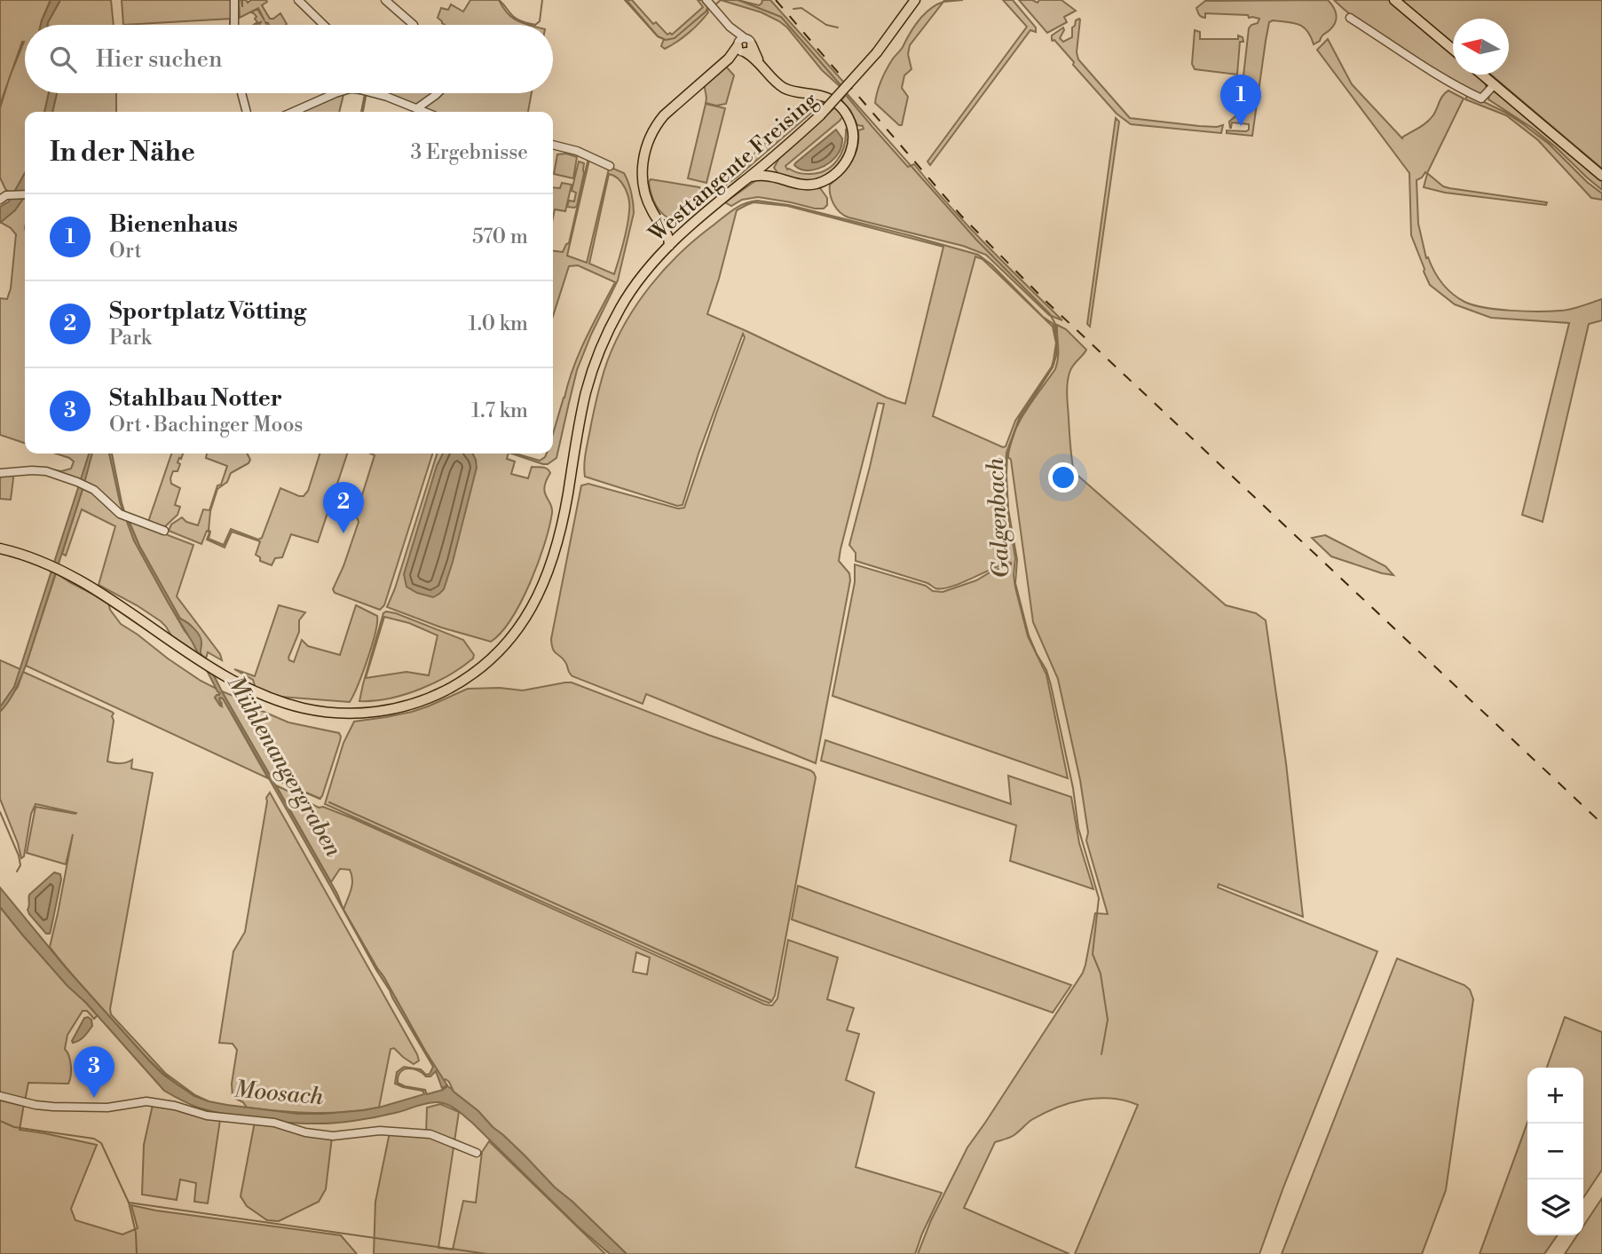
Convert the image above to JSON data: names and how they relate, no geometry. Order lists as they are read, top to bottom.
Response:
{
  "streets": {
    "main road": ["Westtangente Freising"]
  },
  "water": ["Galgenbach", "Mühlenangergraben", "Moosach"],
  "north": "left",
  "page": {
    "search": "Hier suchen",
    "pins": ["1", "2", "3"],
    "heading": ["In der Nähe", "3 Ergebnisse"],
    "list": [
      {
        "mark": "1",
        "name": "Bienenhaus",
        "note": "Ort",
        "value": "570 m"
      },
      {
        "mark": "2",
        "name": "Sportplatz Vötting",
        "note": "Park",
        "value": "1.0 km"
      },
      {
        "mark": "3",
        "name": "Stahlbau Notter",
        "note": "Ort · Bachinger Moos",
        "value": "1.7 km"
      }
    ],
    "map_buttons": ["+", "−"]
  }
}
